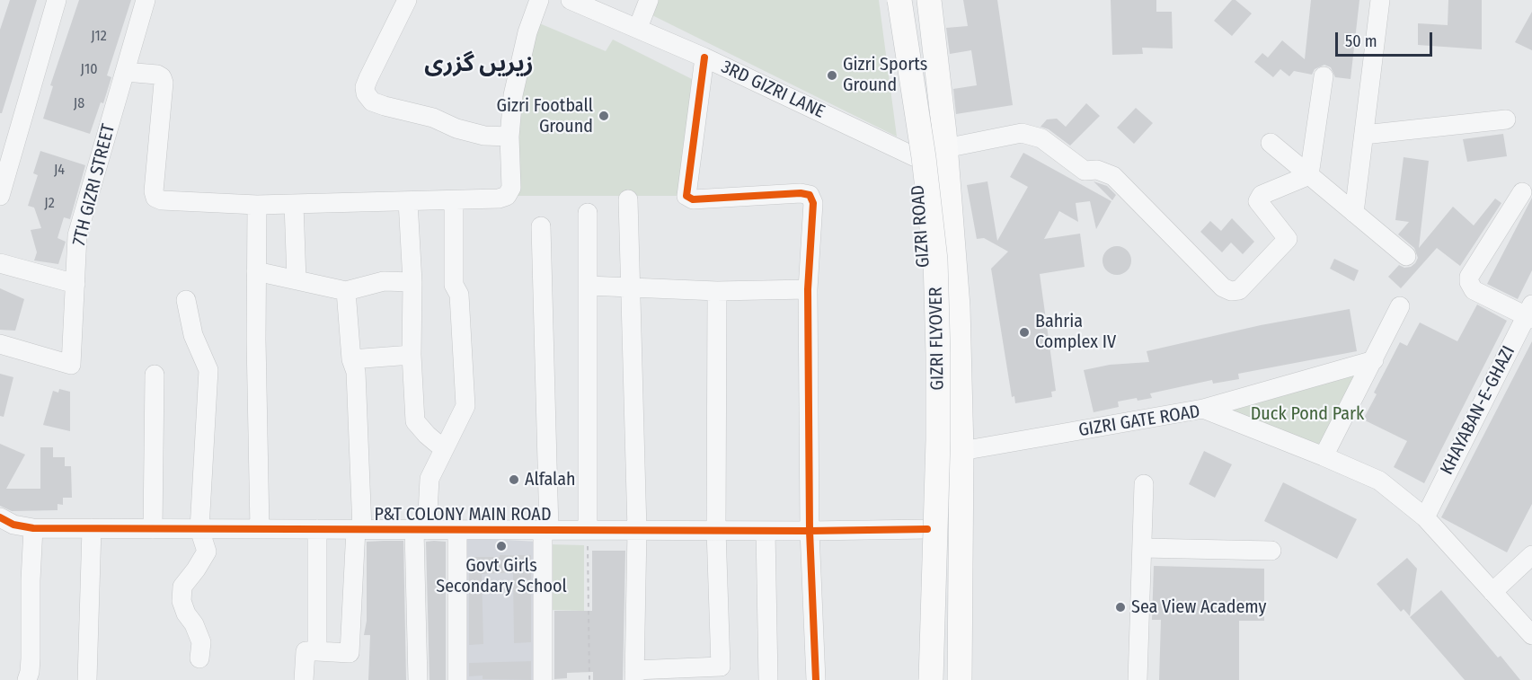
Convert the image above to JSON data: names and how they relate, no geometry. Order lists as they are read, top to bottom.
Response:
{
  "streets": {
    "main road": ["GIZRI ROAD", "GIZRI FLYOVER"],
    "street": [
      "3RD GIZRI LANE",
      "7TH GIZRI STREET",
      "KHAYABAN-E-GHAZI",
      "GIZRI GATE ROAD",
      "P&T COLONY MAIN ROAD"
    ]
  },
  "crossings": [
    ["3RD GIZRI LANE", "GIZRI ROAD"],
    ["GIZRI ROAD", "GIZRI GATE ROAD"],
    ["GIZRI ROAD", "P&T COLONY MAIN ROAD"],
    ["KHAYABAN-E-GHAZI", "GIZRI GATE ROAD"]
  ],
  "districts": ["زیریں گزری"],
  "parks": ["Duck Pond Park"],
  "places": [
    "Gizri Sports Ground",
    "Gizri Football Ground",
    "Bahria Complex IV",
    "Alfalah",
    "Govt Girls Secondary School",
    "Sea View Academy"
  ],
  "house_numbers": [
    "J12",
    "J10",
    "J8",
    "J4",
    "J2"
  ],
  "scale_bar": "50 m"
}
